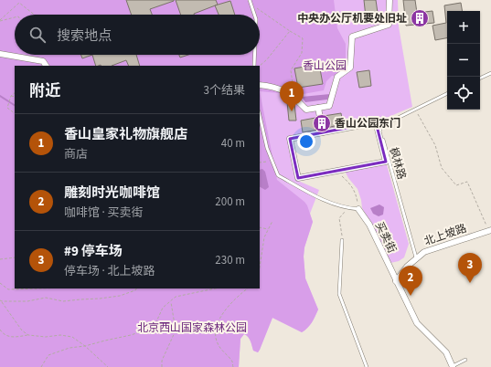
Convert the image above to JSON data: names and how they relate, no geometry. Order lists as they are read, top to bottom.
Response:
{
  "streets": {
    "street": ["北上坡路", "买卖街"],
    "lane": ["枫林路"]
  },
  "crossings": [
    ["枫林路", "北上坡路"],
    ["北上坡路", "买卖街"]
  ],
  "parks": ["香山公园", "北京西山国家森林公园"],
  "places": {
    "building": ["中央办公厅机要处旧址", "香山公园东门"]
  },
  "page": {
    "map_buttons": ["+", "−"],
    "search": "搜索地点",
    "heading": ["附近", "3个结果"],
    "pins": ["1", "3", "2"],
    "list": [
      {
        "mark": "1",
        "name": "香山皇家礼物旗舰店",
        "note": "商店",
        "value": "40 m"
      },
      {
        "mark": "2",
        "name": "雕刻时光咖啡馆",
        "note": "咖啡馆 · 买卖街",
        "value": "200 m"
      },
      {
        "mark": "3",
        "name": "#9 停车场",
        "note": "停车场 · 北上坡路",
        "value": "230 m"
      }
    ]
  }
}
